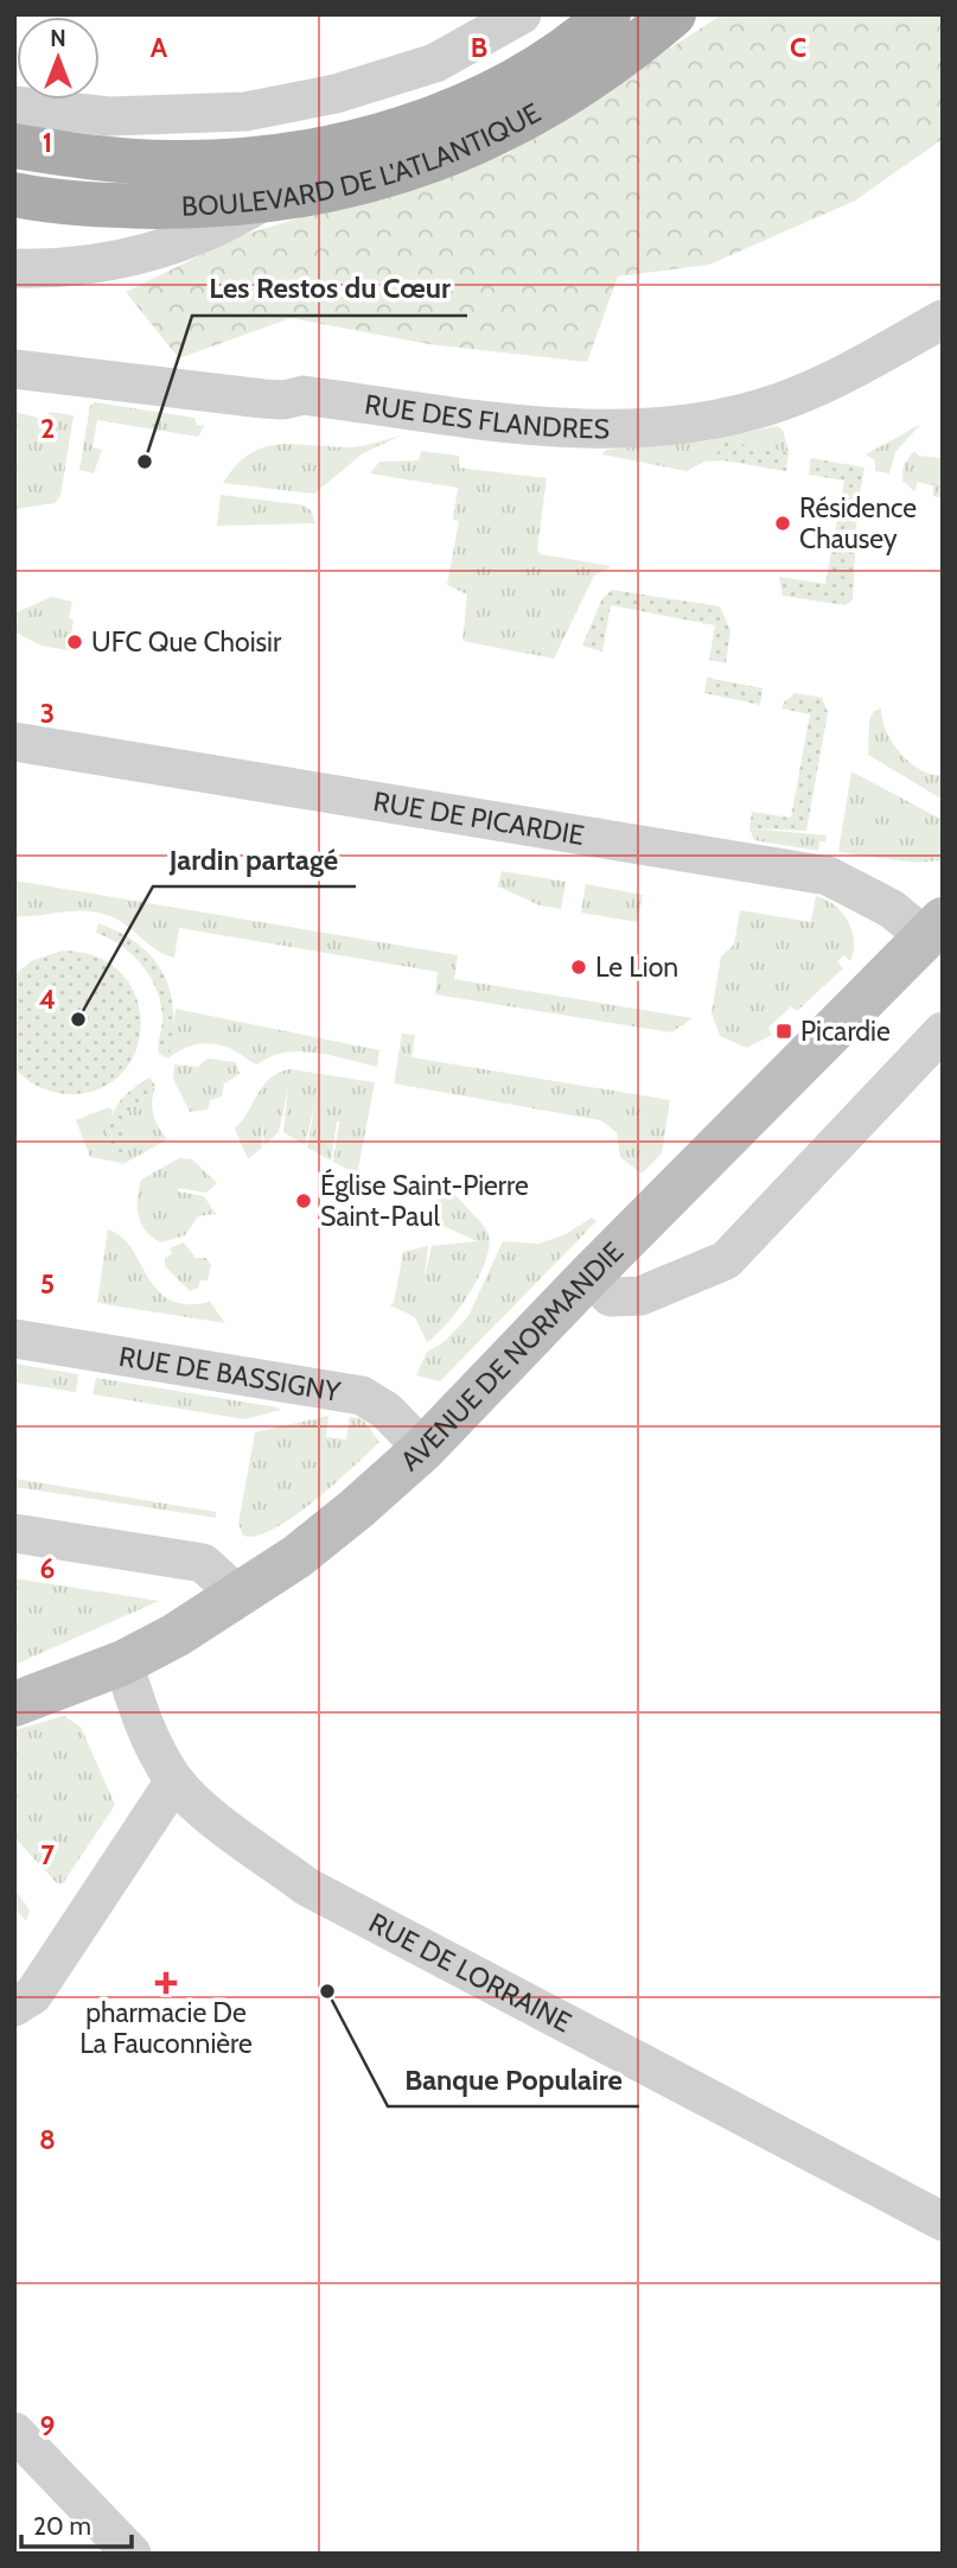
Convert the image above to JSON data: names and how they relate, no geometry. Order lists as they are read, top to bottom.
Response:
{
  "streets": {
    "main road": ["BOULEVARD DE L'ATLANTIQUE", "AVENUE DE NORMANDIE"],
    "street": [
      "RUE DES FLANDRES",
      "RUE DE PICARDIE",
      "RUE DE BASSIGNY",
      "RUE DE LORRAINE"
    ]
  },
  "crossings": [
    ["RUE DE PICARDIE", "AVENUE DE NORMANDIE"],
    ["AVENUE DE NORMANDIE", "RUE DE BASSIGNY"],
    ["AVENUE DE NORMANDIE", "RUE DE LORRAINE"]
  ],
  "places": {
    "other": [
      "Les Restos du Cœur",
      "Résidence Chausey",
      "UFC Que Choisir",
      "Le Lion",
      "Jardin partagé",
      "Église Saint-Pierre Saint-Paul",
      "Banque Populaire"
    ],
    "transit": ["Picardie"],
    "health": ["pharmacie De La Fauconnière"]
  },
  "scale_bar": "20 m",
  "north": "top",
  "grid": {
    "columns": ["A", "B", "C"],
    "rows": [
      "1",
      "2",
      "3",
      "4",
      "5",
      "6",
      "7",
      "8",
      "9"
    ]
  }
}
